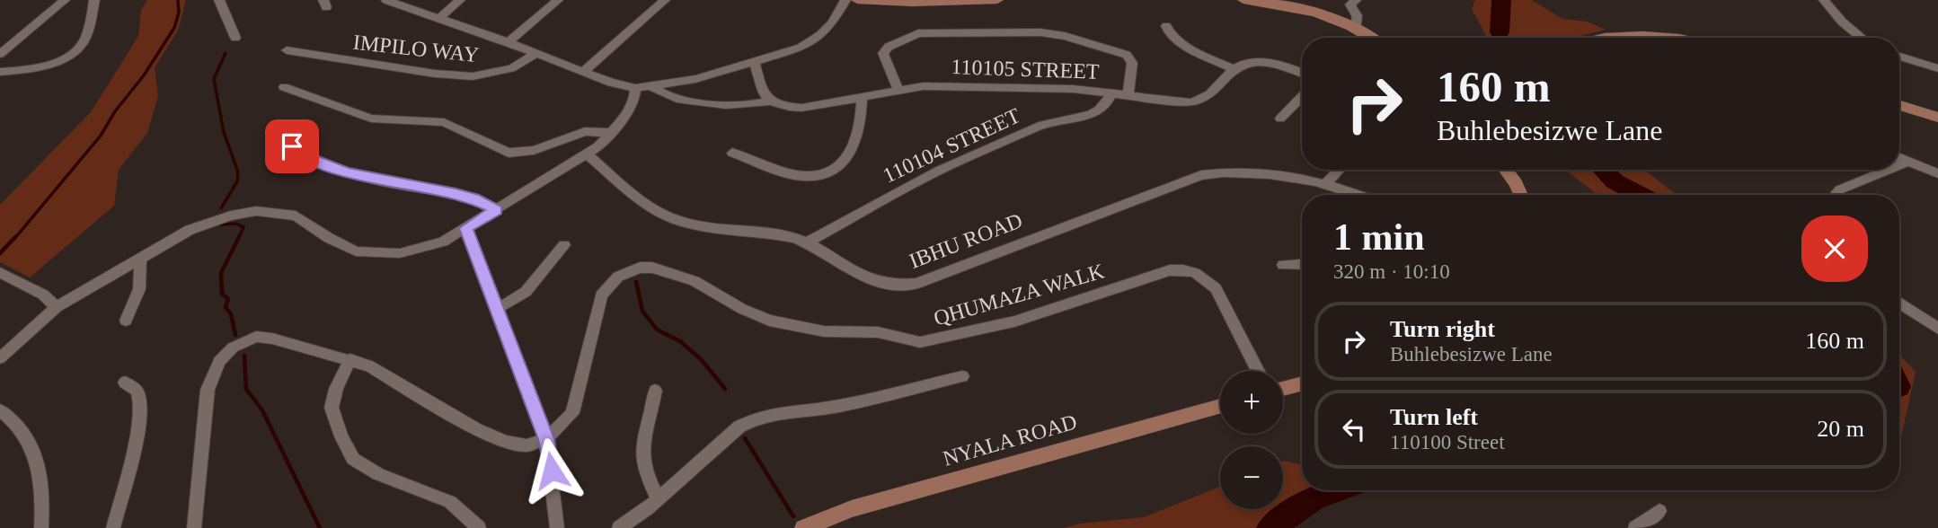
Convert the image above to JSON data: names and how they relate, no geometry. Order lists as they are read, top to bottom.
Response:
{
  "streets": {
    "street": [
      "IMPILO WAY",
      "110105 STREET",
      "110104 STREET",
      "IBHU ROAD",
      "QHUMAZA WALK",
      "NYALA ROAD"
    ]
  },
  "crossings": [
    ["110105 STREET", "110104 STREET"],
    ["110104 STREET", "IBHU ROAD"]
  ],
  "page": {
    "turn": ["160 m", "Buhlebesizwe Lane"],
    "heading": ["1 min", "320 m · 10:10"],
    "list": [
      {
        "name": "Turn right",
        "note": "Buhlebesizwe Lane",
        "value": "160 m"
      },
      {
        "name": "Turn left",
        "note": "110100 Street",
        "value": "20 m"
      }
    ],
    "map_buttons": ["+", "−"]
  }
}
